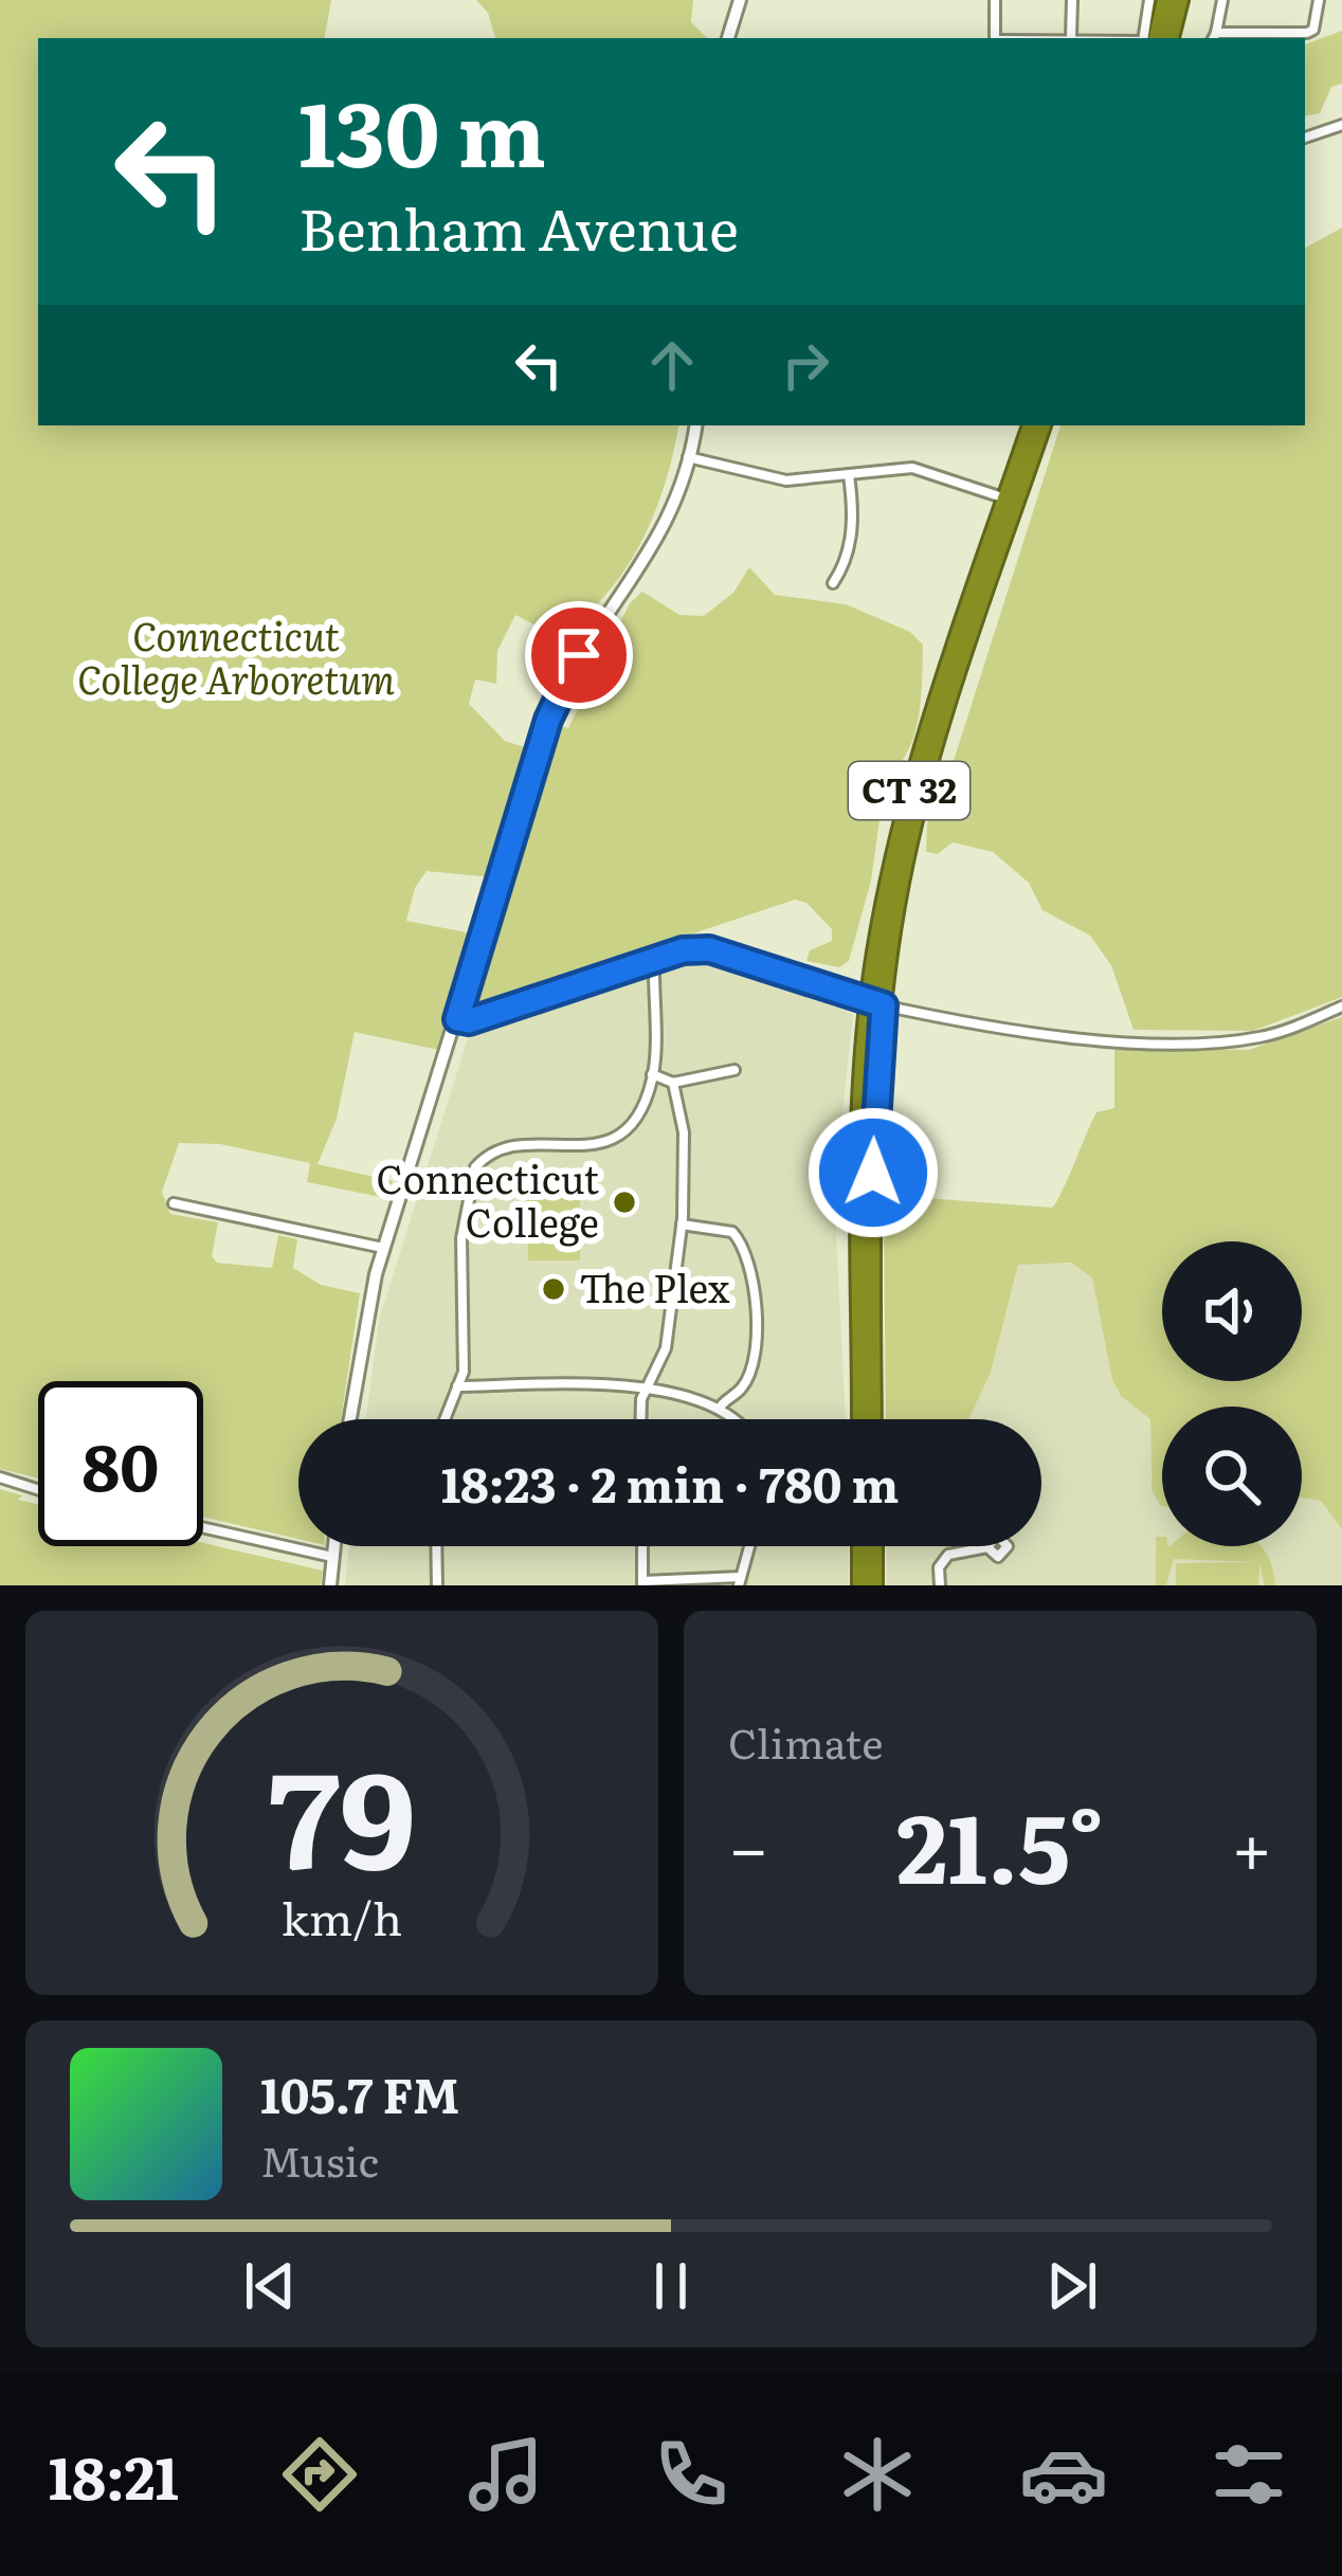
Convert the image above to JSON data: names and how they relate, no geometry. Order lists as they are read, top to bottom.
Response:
{
  "streets": {
    "highway": ["CT 32"]
  },
  "parks": ["Connecticut College Arboretum"],
  "places": ["Connecticut College", "The Plex"],
  "page": {
    "turn": ["130 m", "Benham Avenue"],
    "limit": "80",
    "trip": "18:23 · 2 min · 780 m",
    "tile": "Climate",
    "heat": ["−", "21.5°", "+"],
    "song": ["105.7 FM", "Music"],
    "tabs": "18:21",
    "gauge": ["79", "km/h"]
  }
}
